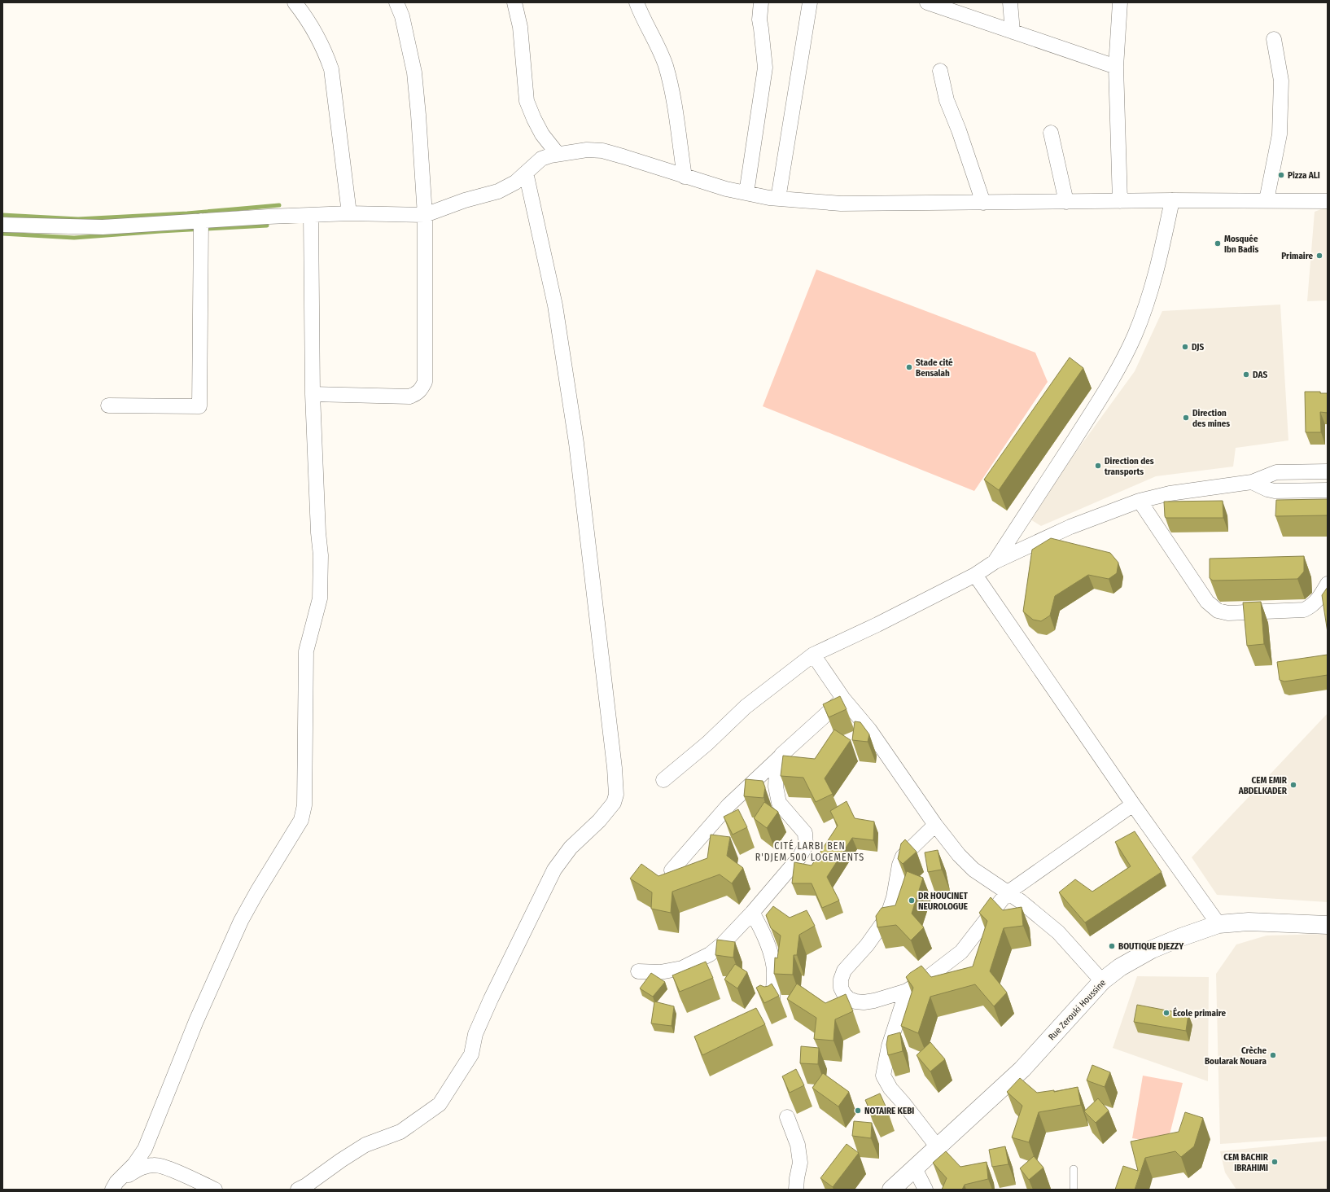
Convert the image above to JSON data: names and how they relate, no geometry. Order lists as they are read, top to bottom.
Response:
{
  "streets": {
    "main road": ["Rue Zerouki Houssine"]
  },
  "districts": ["CITÉ LARBI BEN R'DJEM 500 LOGEMENTS"],
  "places": [
    "Pizza ALI",
    "Mosquée Ibn Badis",
    "Primaire",
    "DJS",
    "Stade cité Bensalah",
    "DAS",
    "Direction des mines",
    "Direction des transports",
    "CEM EMIR ABDELKADER",
    "DR HOUCINET NEUROLOGUE",
    "BOUTIQUE DJEZZY",
    "École primaire",
    "Crèche Boularak Nouara",
    "NOTAIRE KEBI",
    "CEM BACHIR IBRAHIMI"
  ]
}
